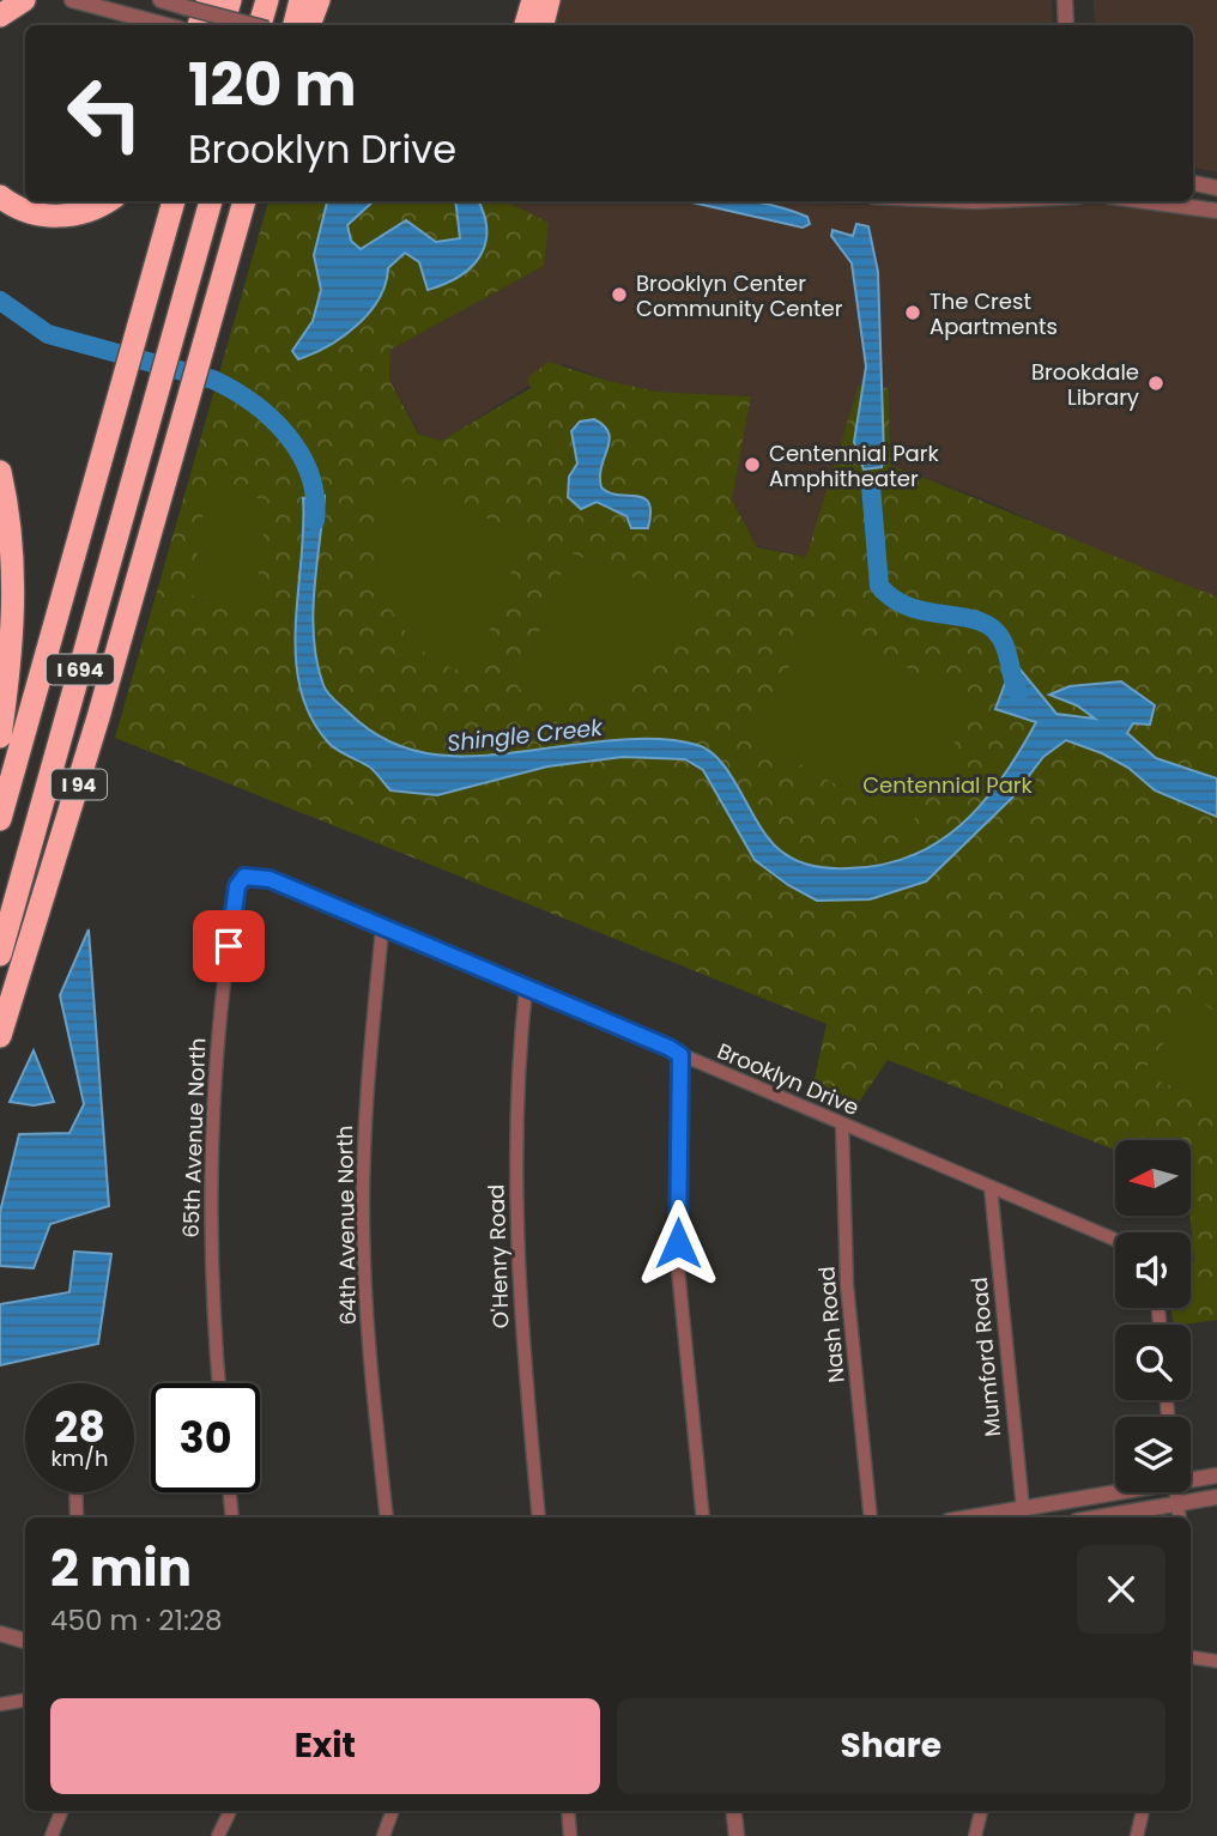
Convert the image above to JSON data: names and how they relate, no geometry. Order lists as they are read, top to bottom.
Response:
{
  "streets": {
    "highway": ["I 694", "I 94"],
    "street": [
      "Brooklyn Drive",
      "65th Avenue North",
      "64th Avenue North",
      "O'Henry Road",
      "Nash Road",
      "Mumford Road"
    ]
  },
  "crossings": [
    ["Brooklyn Drive", "65th Avenue North"],
    ["Brooklyn Drive", "64th Avenue North"],
    ["Brooklyn Drive", "O'Henry Road"],
    ["Brooklyn Drive", "Nash Road"],
    ["Brooklyn Drive", "Mumford Road"]
  ],
  "water": ["Shingle Creek"],
  "parks": ["Centennial Park"],
  "places": [
    "Brooklyn Center Community Center",
    "The Crest Apartments",
    "Brookdale Library",
    "Centennial Park Amphitheater"
  ],
  "north": "left",
  "page": {
    "turn": ["120 m", "Brooklyn Drive"],
    "speed": "28 km/h",
    "limit": "30",
    "heading": ["2 min", "450 m · 21:28"],
    "buttons": ["Exit", "Share"]
  }
}
